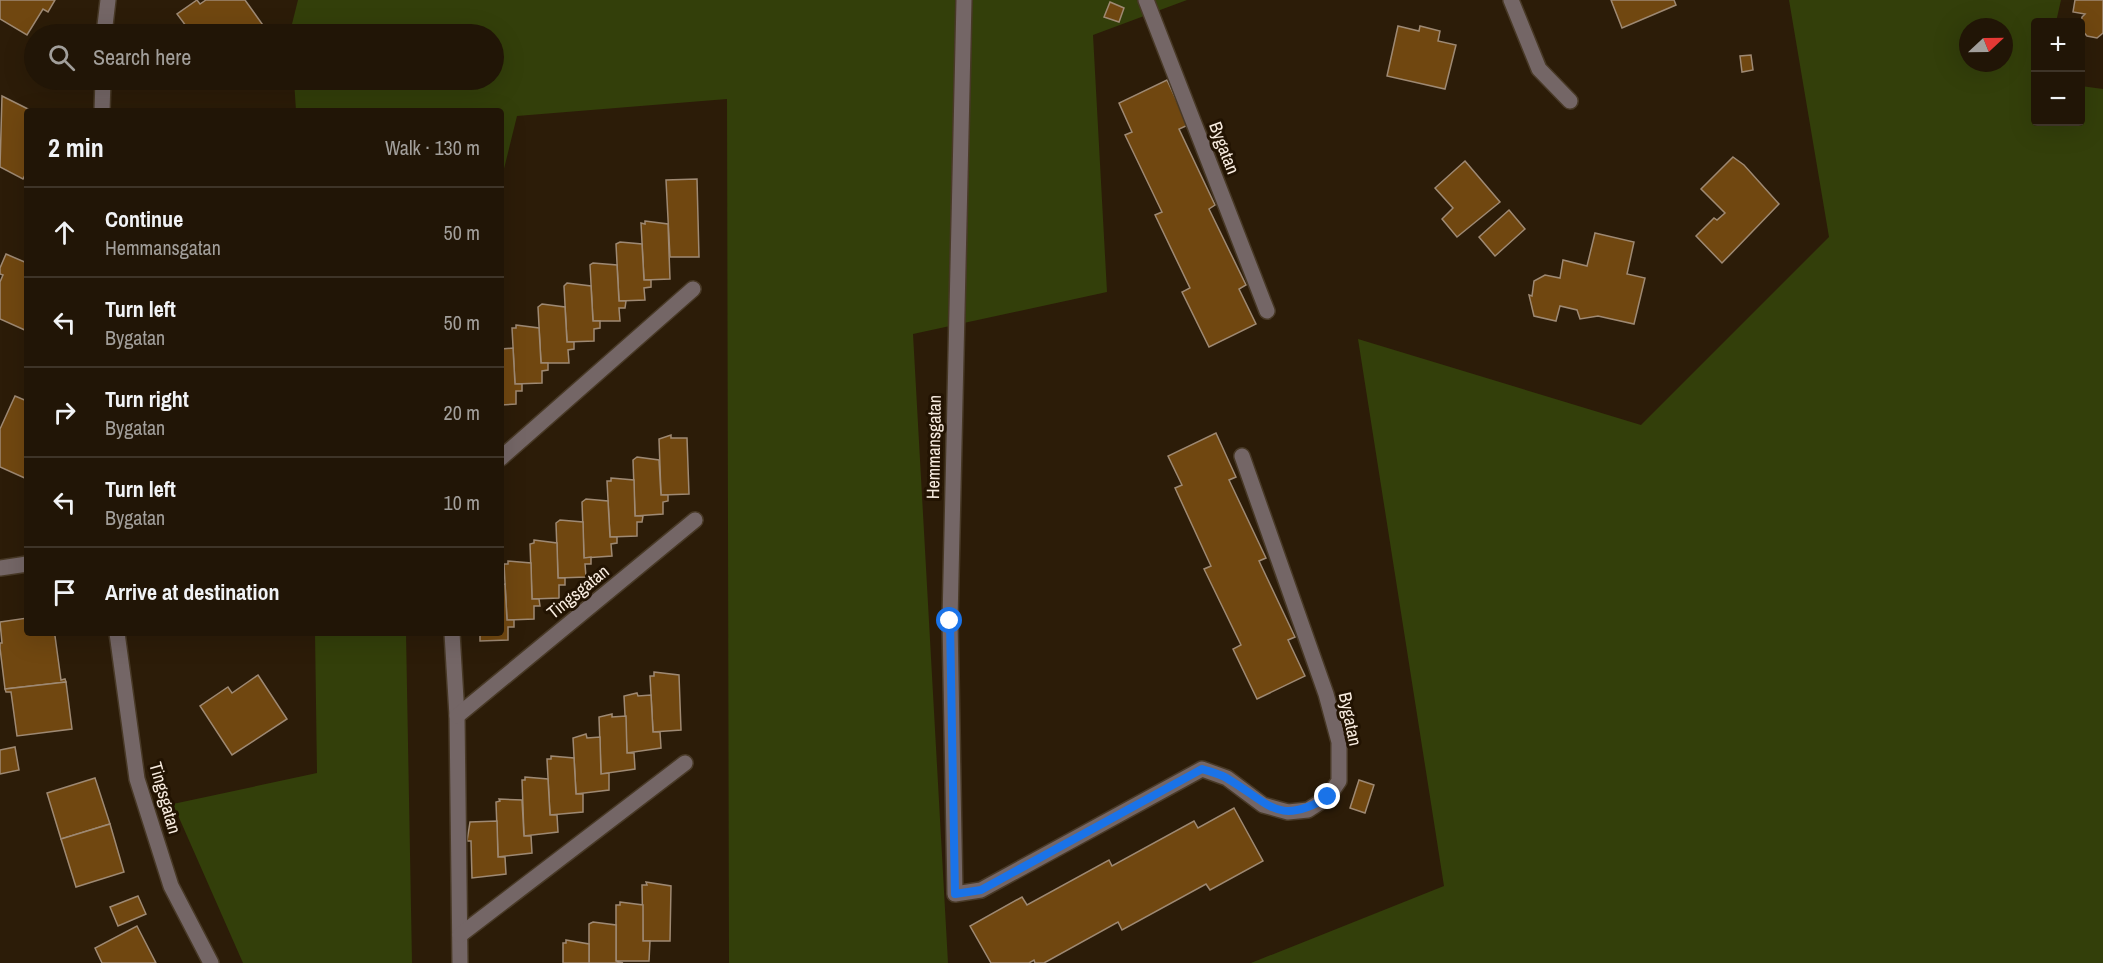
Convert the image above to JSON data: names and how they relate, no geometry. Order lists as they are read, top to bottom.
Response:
{
  "streets": {
    "street": ["Bygatan", "Hemmansgatan", "Tingsgatan"]
  },
  "crossings": [
    ["Bygatan", "Hemmansgatan"]
  ],
  "north": "right",
  "page": {
    "map_buttons": ["+", "−"],
    "search": "Search here",
    "heading": ["2 min", "Walk · 130 m"],
    "list": [
      ["Continue", "Hemmansgatan", "50 m"],
      ["Turn left", "Bygatan", "50 m"],
      ["Turn right", "Bygatan", "20 m"],
      ["Turn left", "Bygatan", "10 m"],
      "Arrive at destination"
    ]
  }
}
